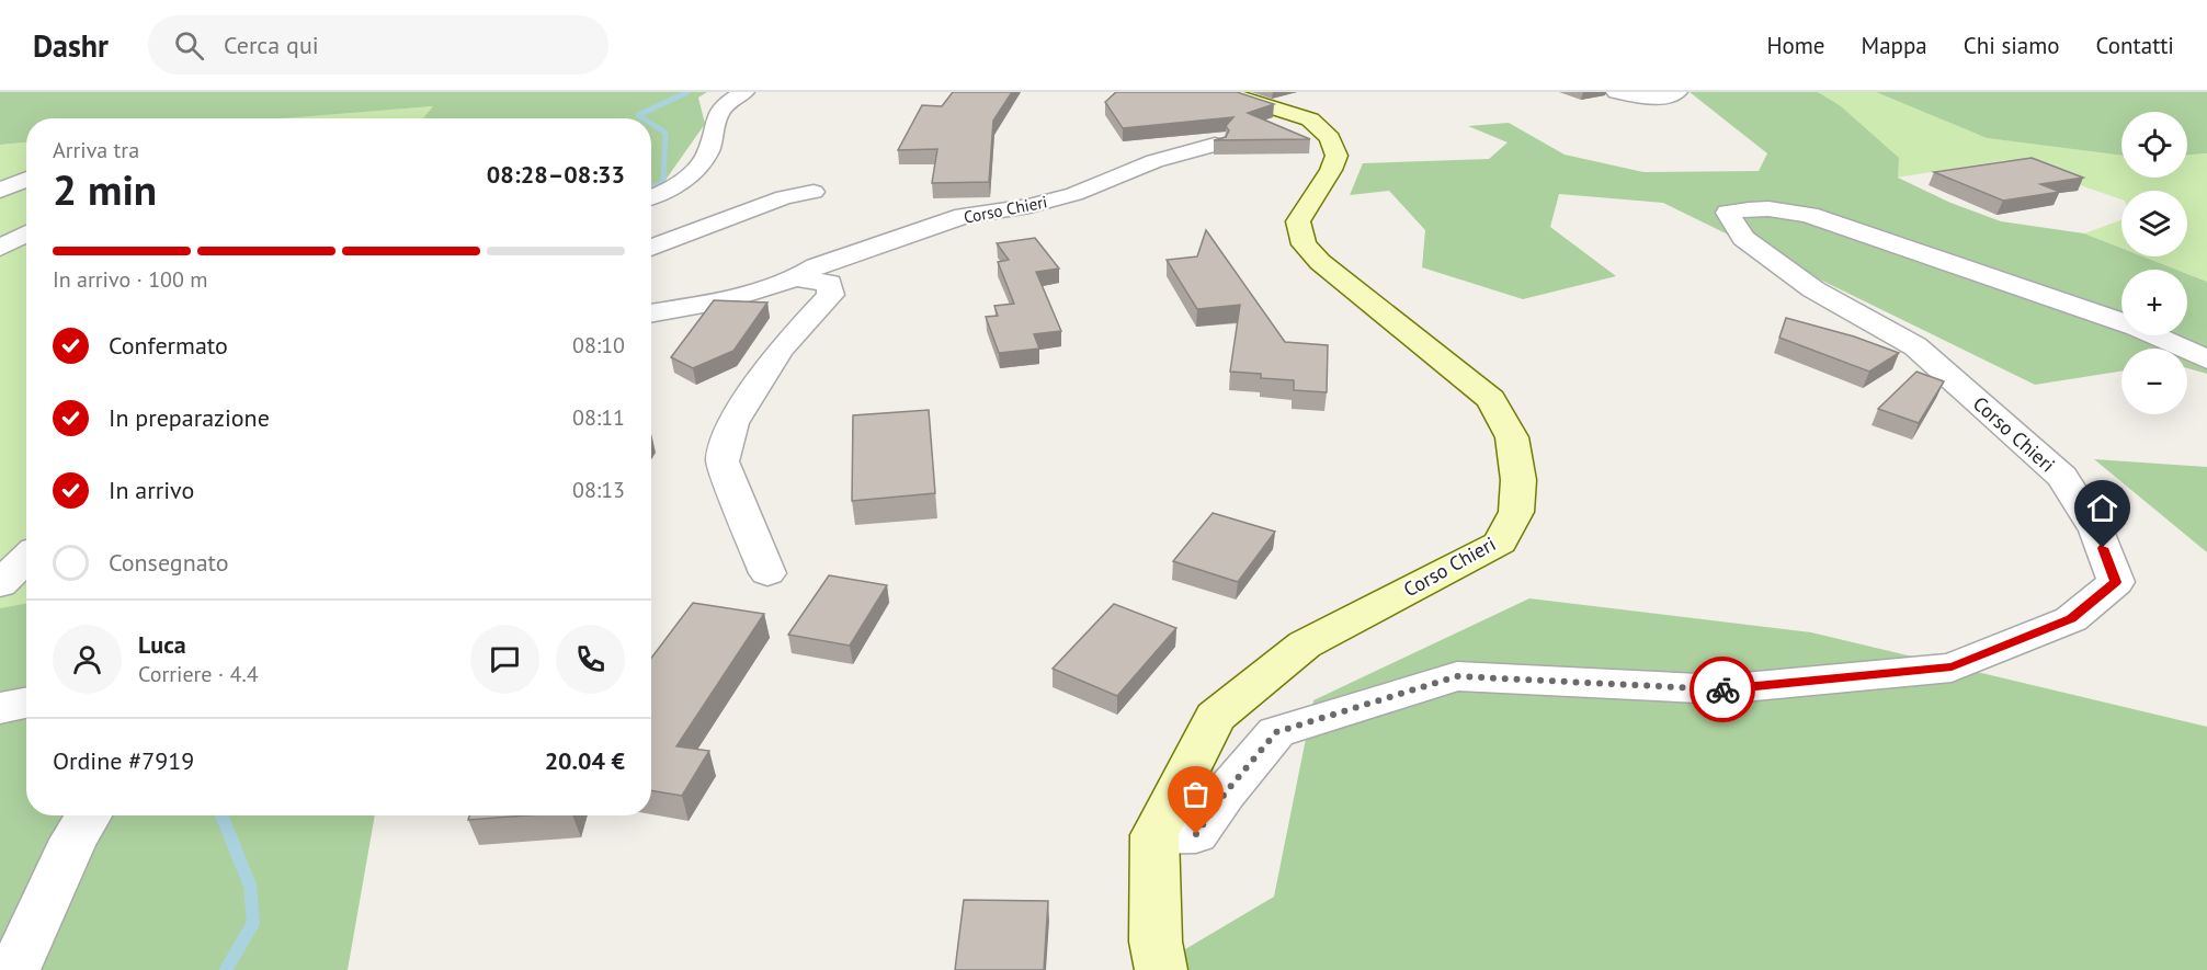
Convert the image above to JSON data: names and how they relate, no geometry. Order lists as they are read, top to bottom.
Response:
{
  "streets": {
    "main road": ["Corso Chieri"]
  },
  "page": {
    "header": "Dashr",
    "search": "Cerca qui",
    "nav": [
      "Home",
      "Mappa",
      "Chi siamo",
      "Contatti"
    ],
    "map_buttons": ["+", "−"],
    "heading": ["2 min", "Arriva tra", "08:28–08:33"],
    "panel": [
      "Luca",
      "Corriere · 4.4",
      "Ordine #7919",
      "20.04 €"
    ],
    "bar": "In arrivo · 100 m",
    "list": [
      ["Confermato", "08:10"],
      ["In preparazione", "08:11"],
      ["In arrivo", "08:13"],
      "Consegnato"
    ]
  }
}
